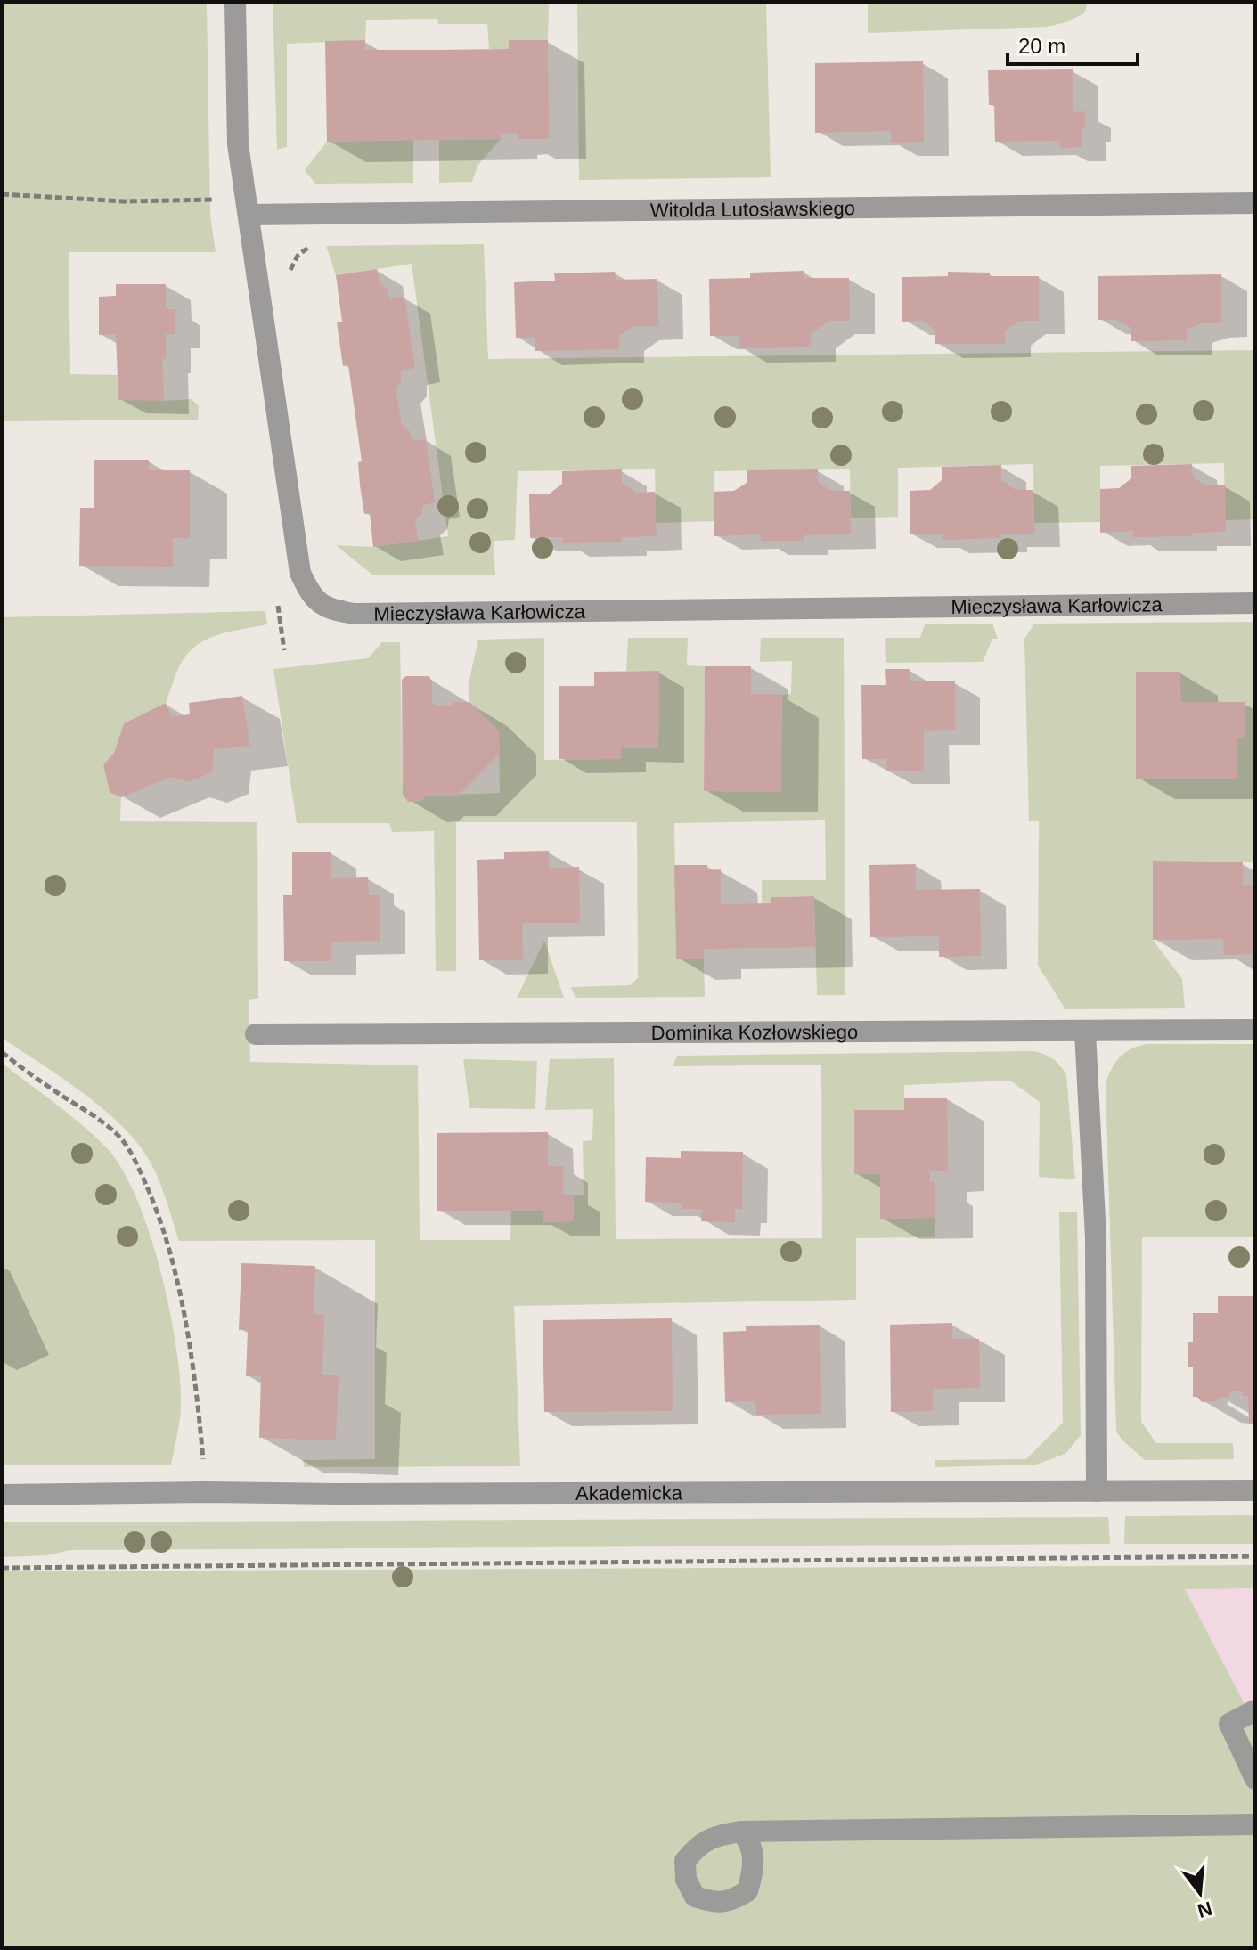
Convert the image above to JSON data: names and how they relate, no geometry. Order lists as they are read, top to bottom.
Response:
{
  "streets": {
    "street": [
      "Witolda Lutosławskiego",
      "Mieczysława Karłowicza",
      "Dominika Kozłowskiego",
      "Akademicka"
    ]
  },
  "crossings": [
    ["Witolda Lutosławskiego", "Mieczysława Karłowicza"]
  ],
  "scale_bar": "20 m",
  "north": "bottom"
}
